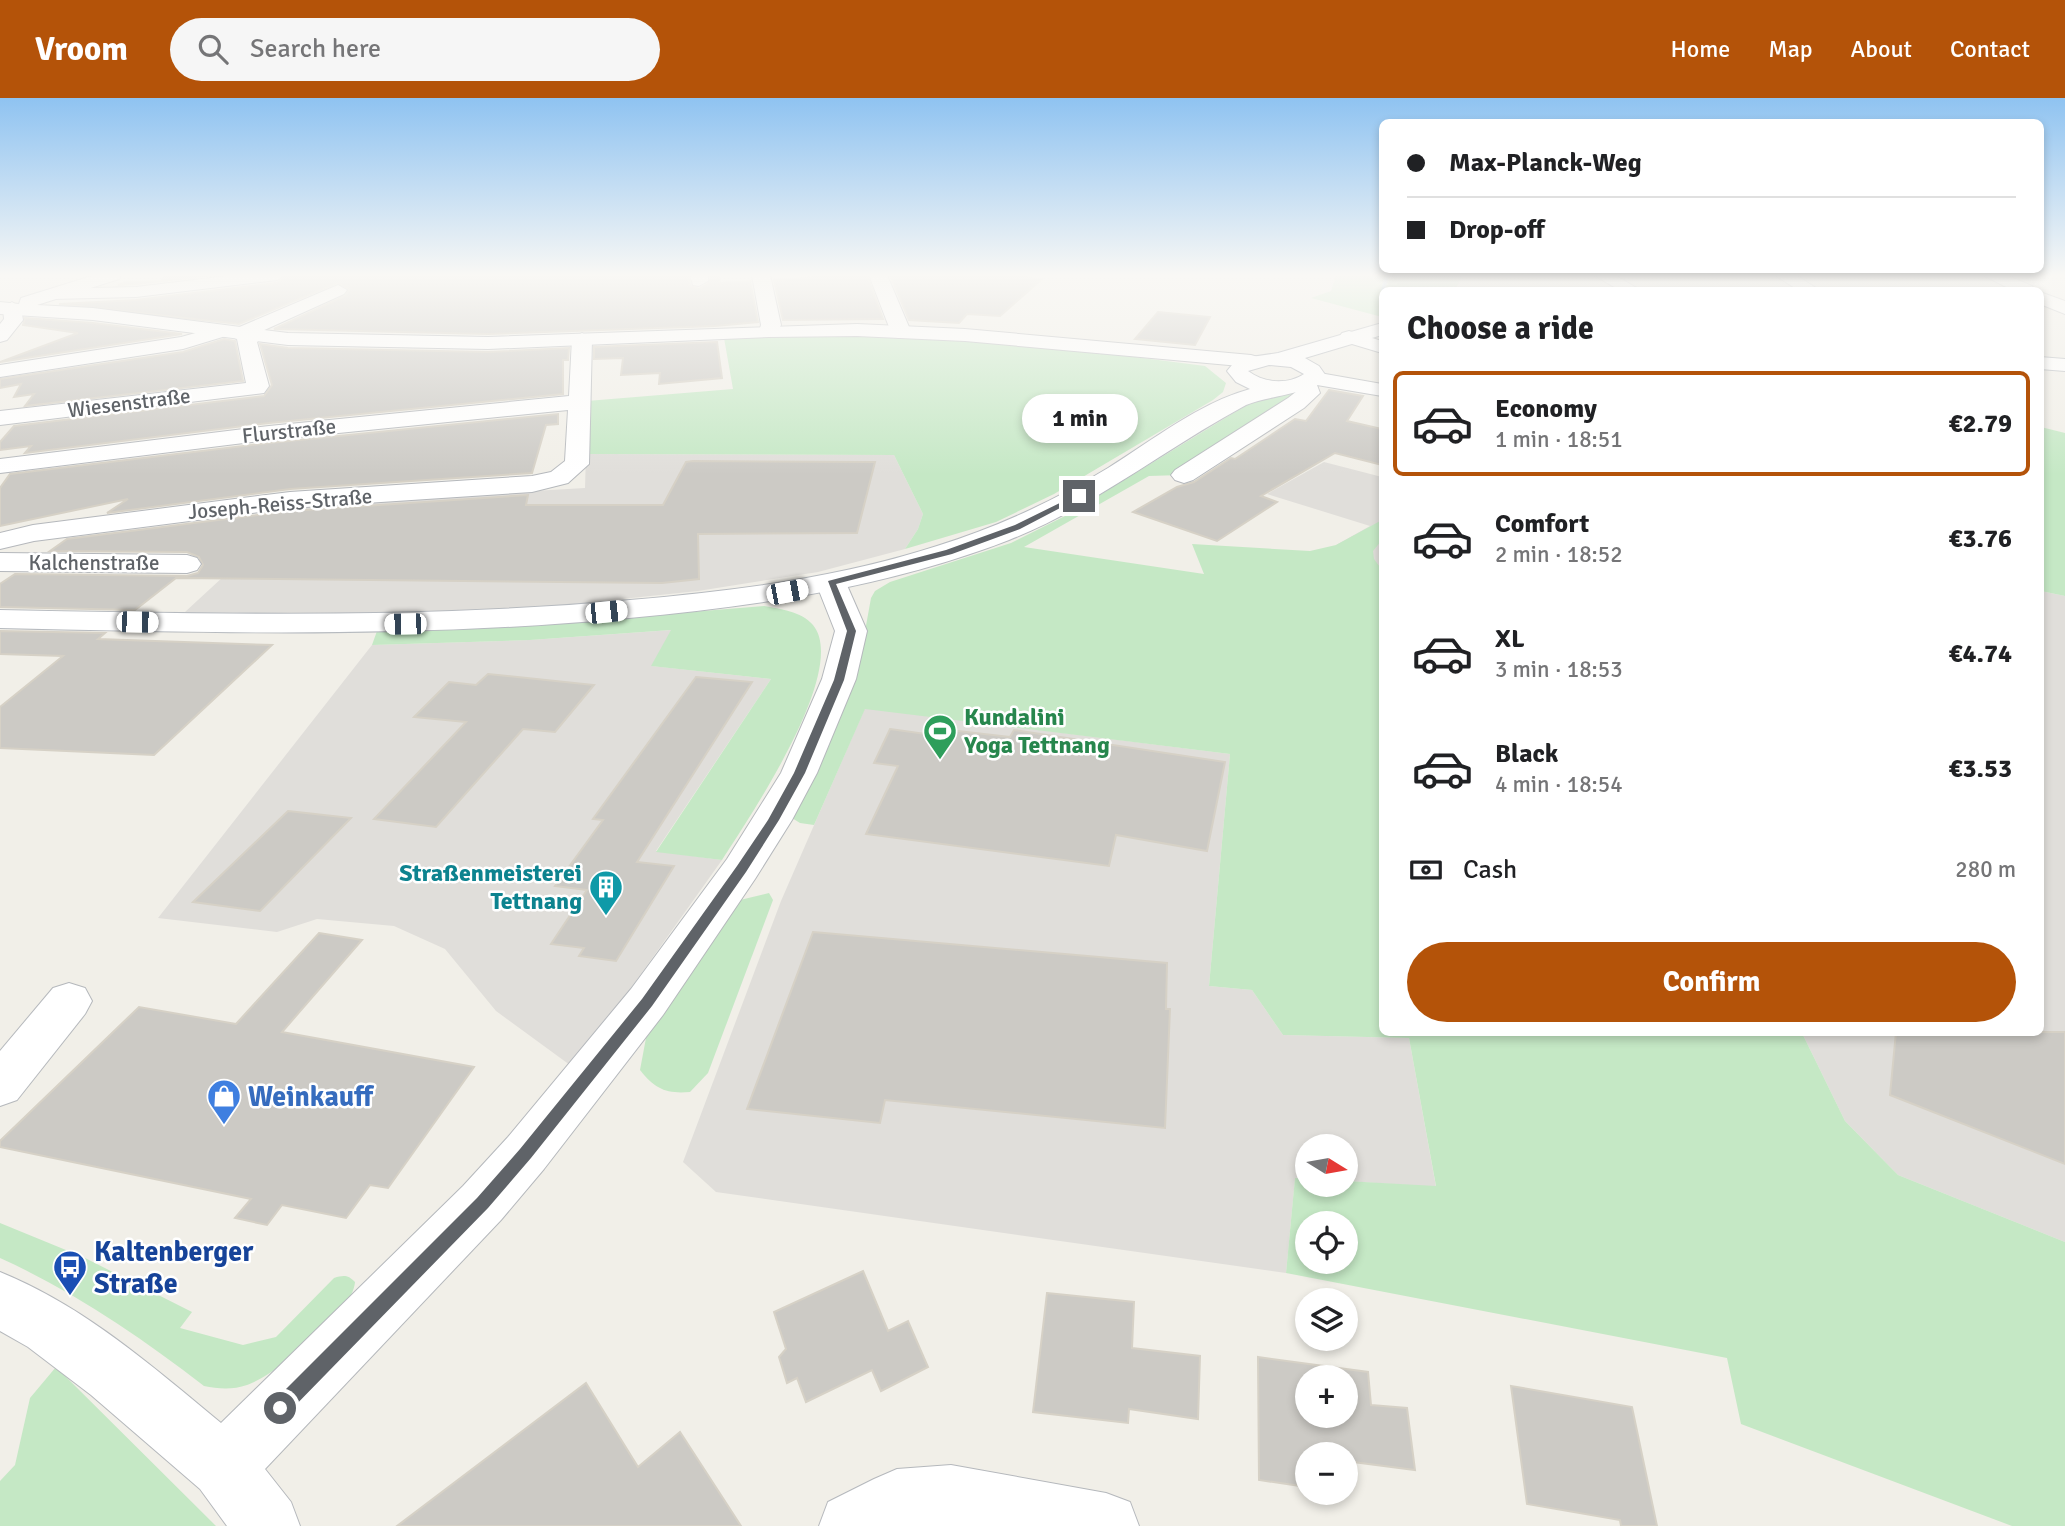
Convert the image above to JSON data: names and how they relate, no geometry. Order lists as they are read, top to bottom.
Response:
{
  "streets": {
    "street": [
      "Wiesenstraße",
      "Flurstraße",
      "Joseph-Reiss-Straße",
      "Kalchenstraße"
    ]
  },
  "crossings": [
    ["Flurstraße", "Joseph-Reiss-Straße"],
    ["Joseph-Reiss-Straße", "Kalchenstraße"]
  ],
  "places": {
    "sports": ["Kundalini Yoga Tettnang"],
    "building": ["Straßenmeisterei Tettnang"],
    "shop": ["Weinkauff"],
    "bus stop": ["Kaltenberger Straße"]
  },
  "north": "right",
  "page": {
    "header": "Vroom",
    "search": "Search here",
    "nav": [
      "Home",
      "Map",
      "About",
      "Contact"
    ],
    "banner": ["Max-Planck-Weg", "Drop-off"],
    "heading": "Choose a ride",
    "list": [
      {
        "name": "Economy",
        "note": "1 min · 18:51",
        "value": "€2.79"
      },
      {
        "name": "Comfort",
        "note": "2 min · 18:52",
        "value": "€3.76"
      },
      {
        "name": "XL",
        "note": "3 min · 18:53",
        "value": "€4.74"
      },
      {
        "name": "Black",
        "note": "4 min · 18:54",
        "value": "€3.53"
      }
    ],
    "bubble": "1 min",
    "pay": ["Cash", "280 m"],
    "buttons": "Confirm",
    "map_buttons": ["+", "−"]
  }
}
